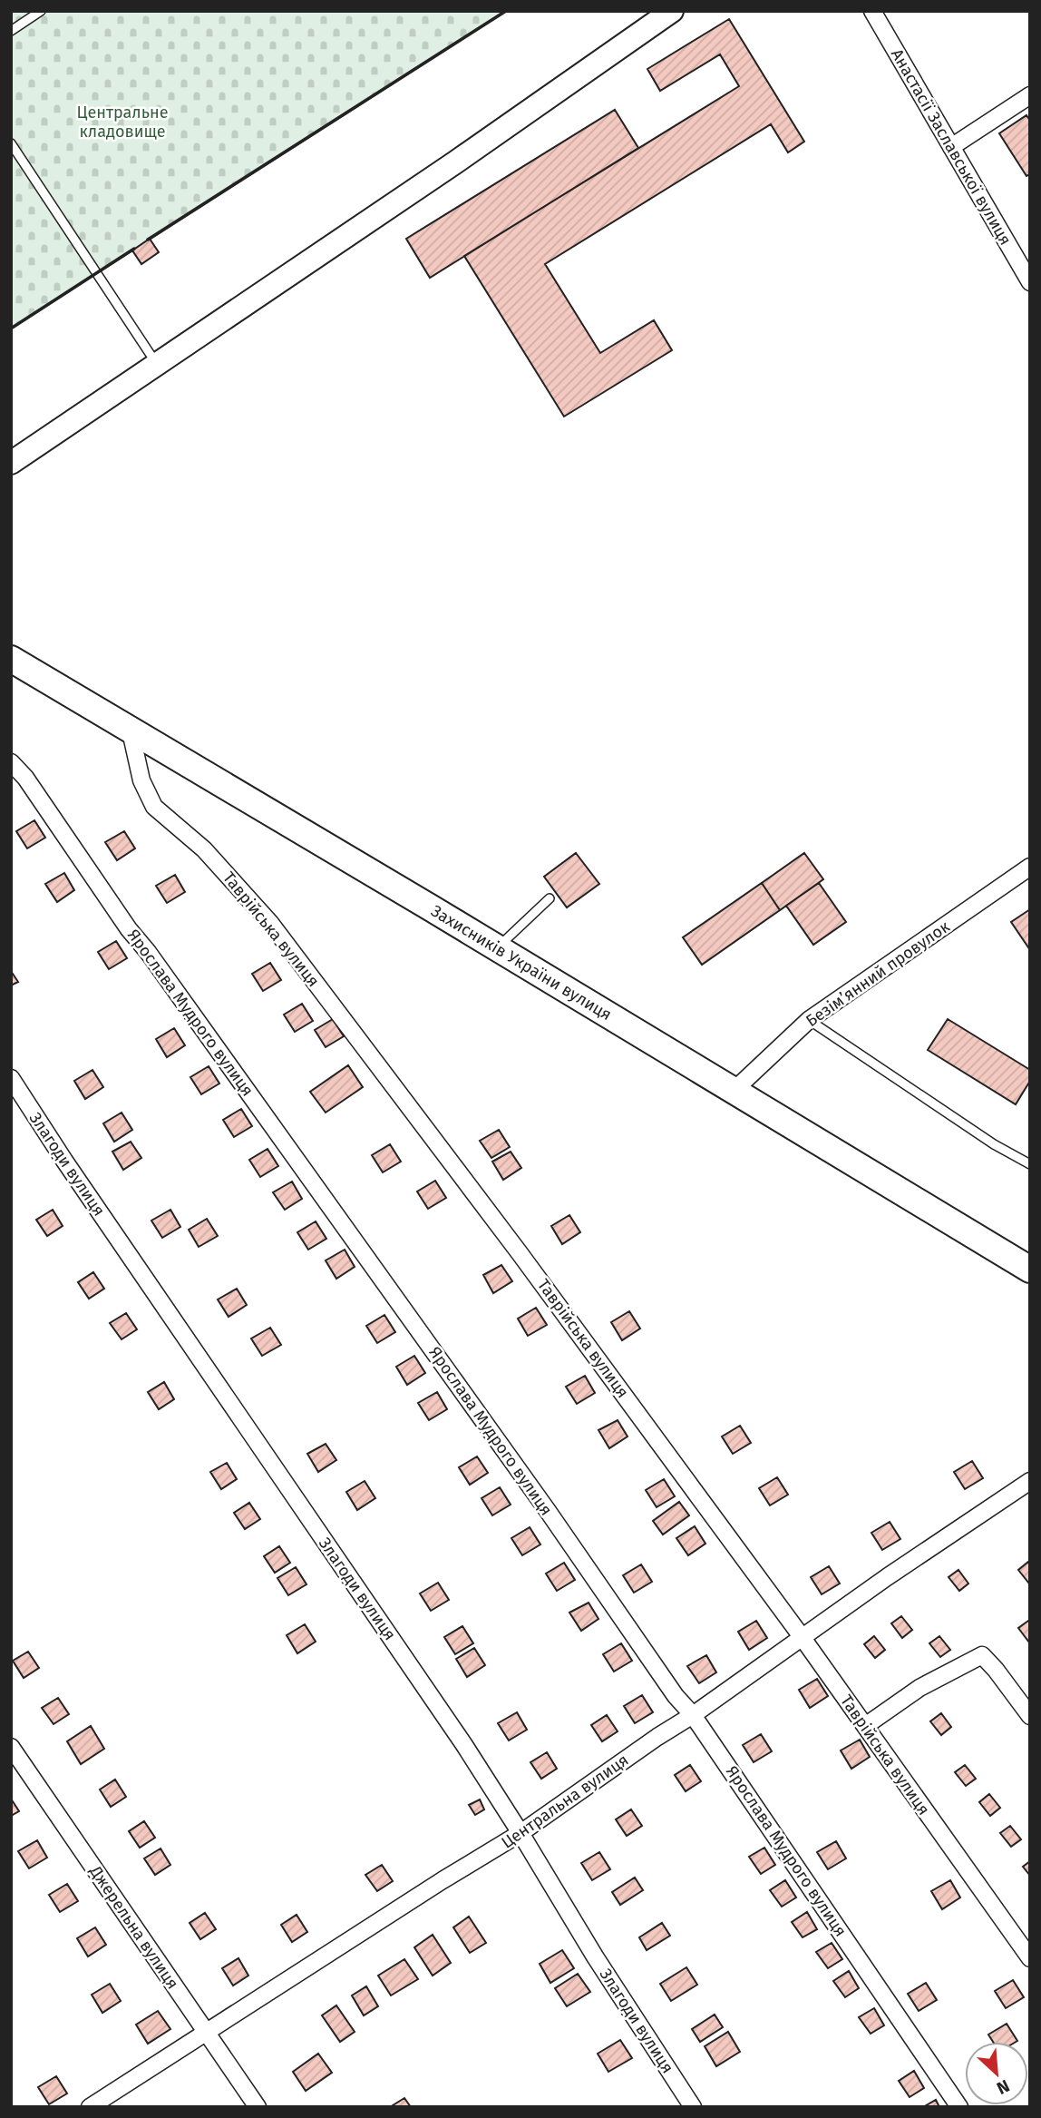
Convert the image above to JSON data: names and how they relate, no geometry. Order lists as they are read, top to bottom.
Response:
{
  "streets": {
    "highway": ["Захисників України вулиця"],
    "street": [
      "Анастасії Заславської вулиця",
      "Таврійська вулиця",
      "Безімʼянний провулок",
      "Ярослава Мудрого вулиця",
      "Злагоди вулиця",
      "Центральна вулиця",
      "Джерельна вулиця"
    ]
  },
  "crossings": [
    ["Таврійська вулиця", "Захисників України вулиця"],
    ["Таврійська вулиця", "Центральна вулиця"],
    ["Захисників України вулиця", "Безімʼянний провулок"],
    ["Ярослава Мудрого вулиця", "Центральна вулиця"],
    ["Злагоди вулиця", "Центральна вулиця"],
    ["Центральна вулиця", "Джерельна вулиця"]
  ],
  "parks": ["Центральне кладовище"],
  "north": "bottom right"
}
